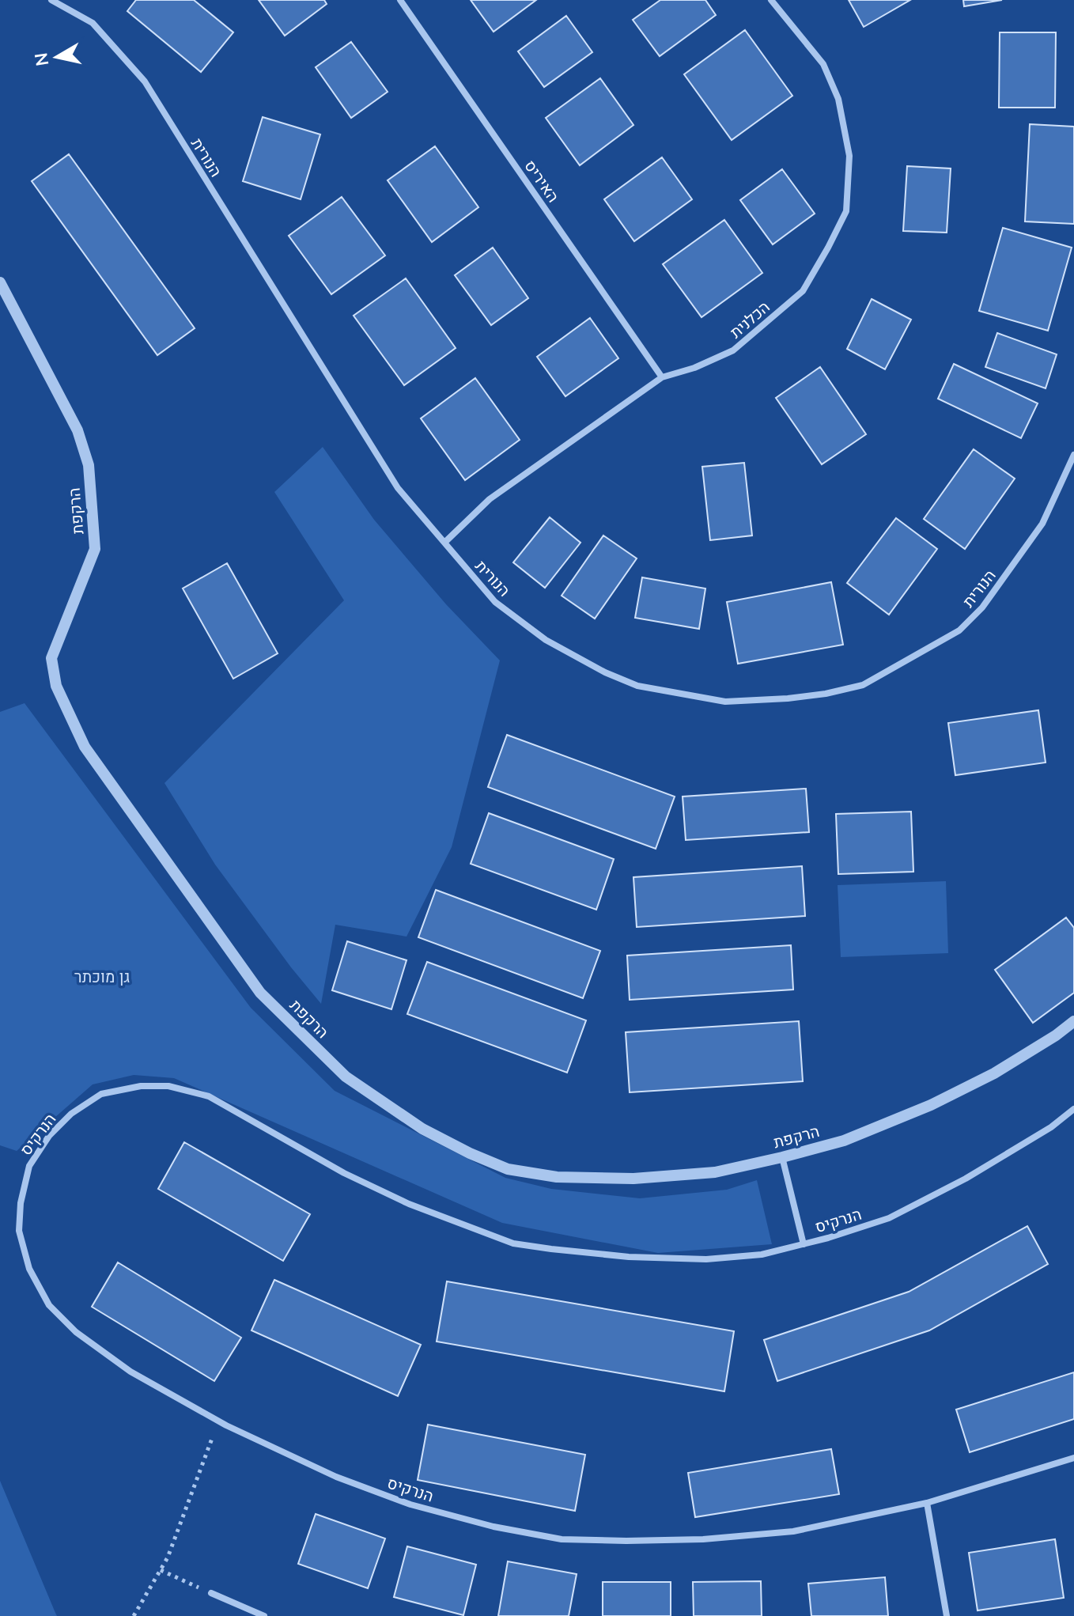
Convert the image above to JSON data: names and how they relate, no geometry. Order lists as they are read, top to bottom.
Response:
{
  "streets": {
    "street": [
      "הנורית",
      "האיריס",
      "הכלנית",
      "הרקפת",
      "הנרקיס"
    ]
  },
  "crossings": [
    ["הנורית", "הכלנית"],
    ["האיריס", "הכלנית"]
  ],
  "parks": ["גן מוכתר"],
  "north": "left"
}
